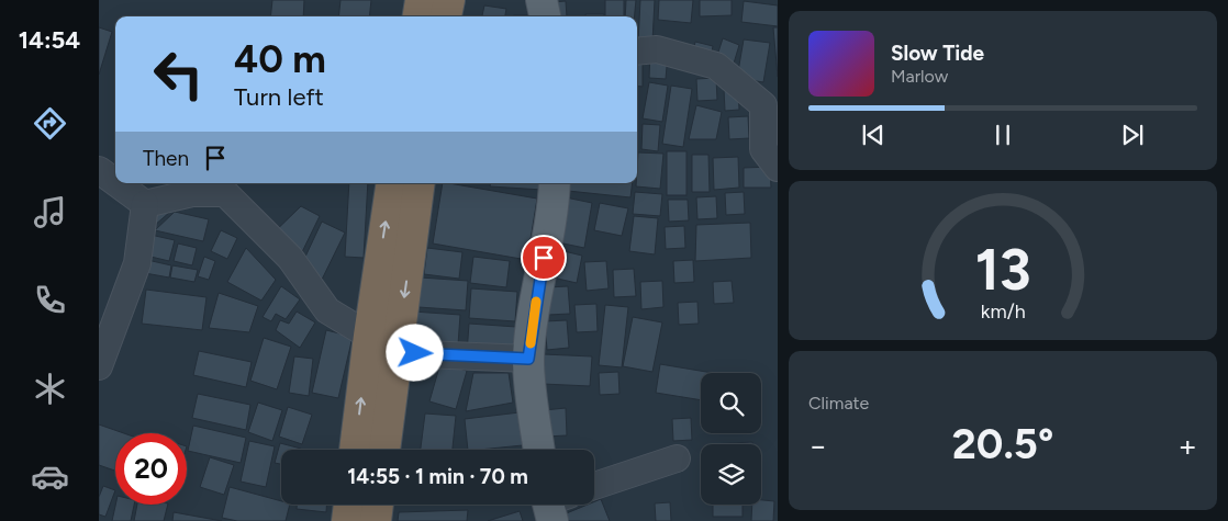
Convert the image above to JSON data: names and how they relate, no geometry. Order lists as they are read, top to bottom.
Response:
{
  "page": {
    "tabs": "14:54",
    "turn": ["40 m", "Turn left"],
    "song": ["Slow Tide", "Marlow"],
    "then": "Then",
    "tile": "Climate",
    "heat": ["−", "20.5°", "+"],
    "limit": "20",
    "trip": "14:55 · 1 min · 70 m",
    "gauge": ["13", "km/h"]
  }
}
